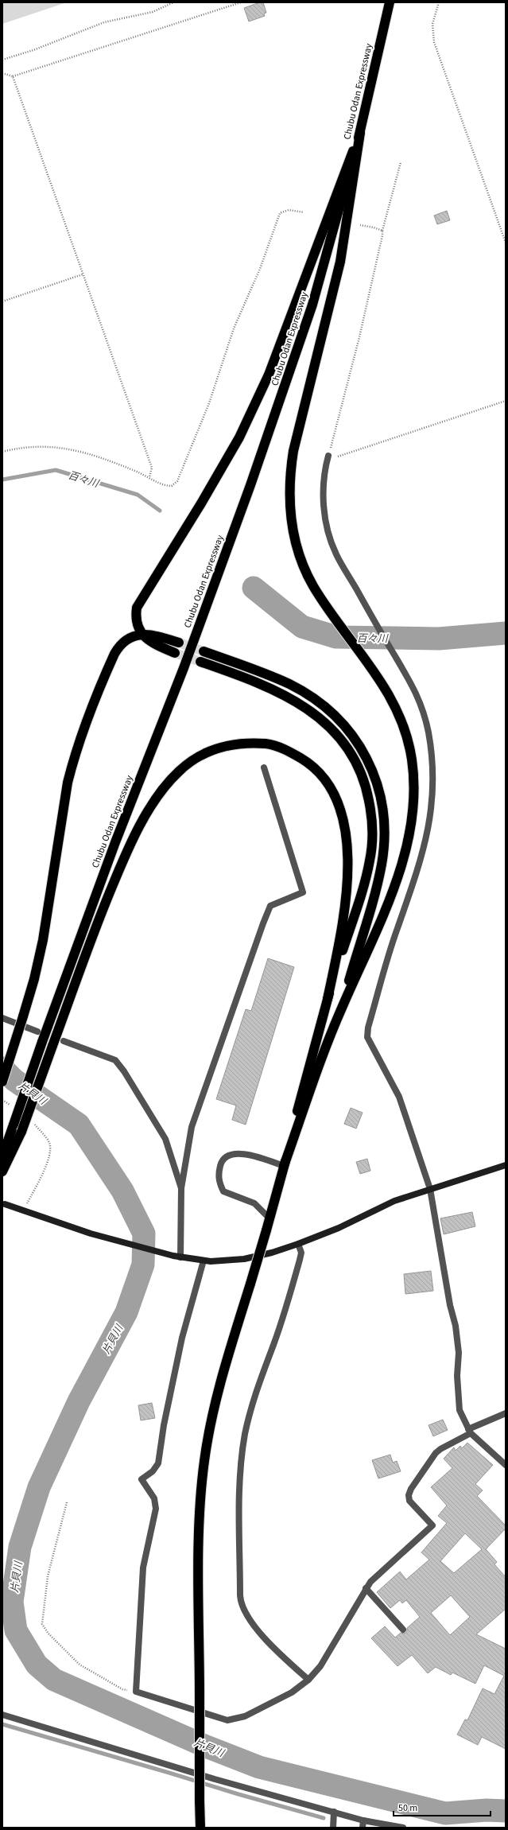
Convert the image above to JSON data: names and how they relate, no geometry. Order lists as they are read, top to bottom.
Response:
{
  "streets": {
    "highway": ["Chubu Odan Expressway"]
  },
  "water": ["百々川", "片貝川"],
  "scale_bar": "50 m"
}
